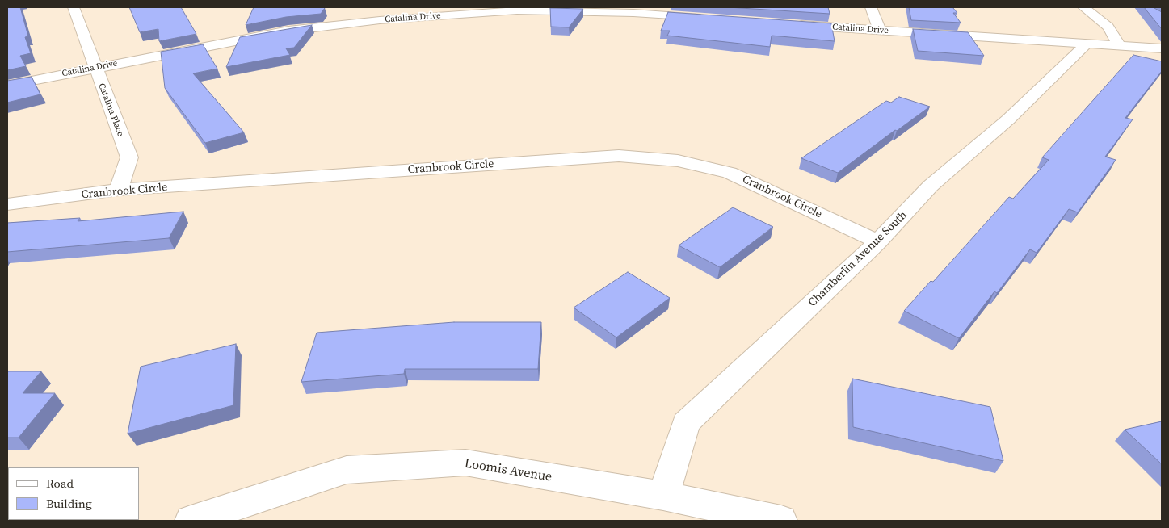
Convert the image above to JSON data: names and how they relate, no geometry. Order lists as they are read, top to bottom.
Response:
{
  "streets": {
    "street": [
      "Catalina Drive",
      "Catalina Place",
      "Cranbrook Circle",
      "Chamberlin Avenue South",
      "Loomis Avenue"
    ]
  },
  "crossings": [
    ["Catalina Drive", "Catalina Place"],
    ["Catalina Drive", "Chamberlin Avenue South"],
    ["Catalina Place", "Cranbrook Circle"],
    ["Cranbrook Circle", "Chamberlin Avenue South"],
    ["Chamberlin Avenue South", "Loomis Avenue"]
  ],
  "legend": ["Road", "Building"]
}
